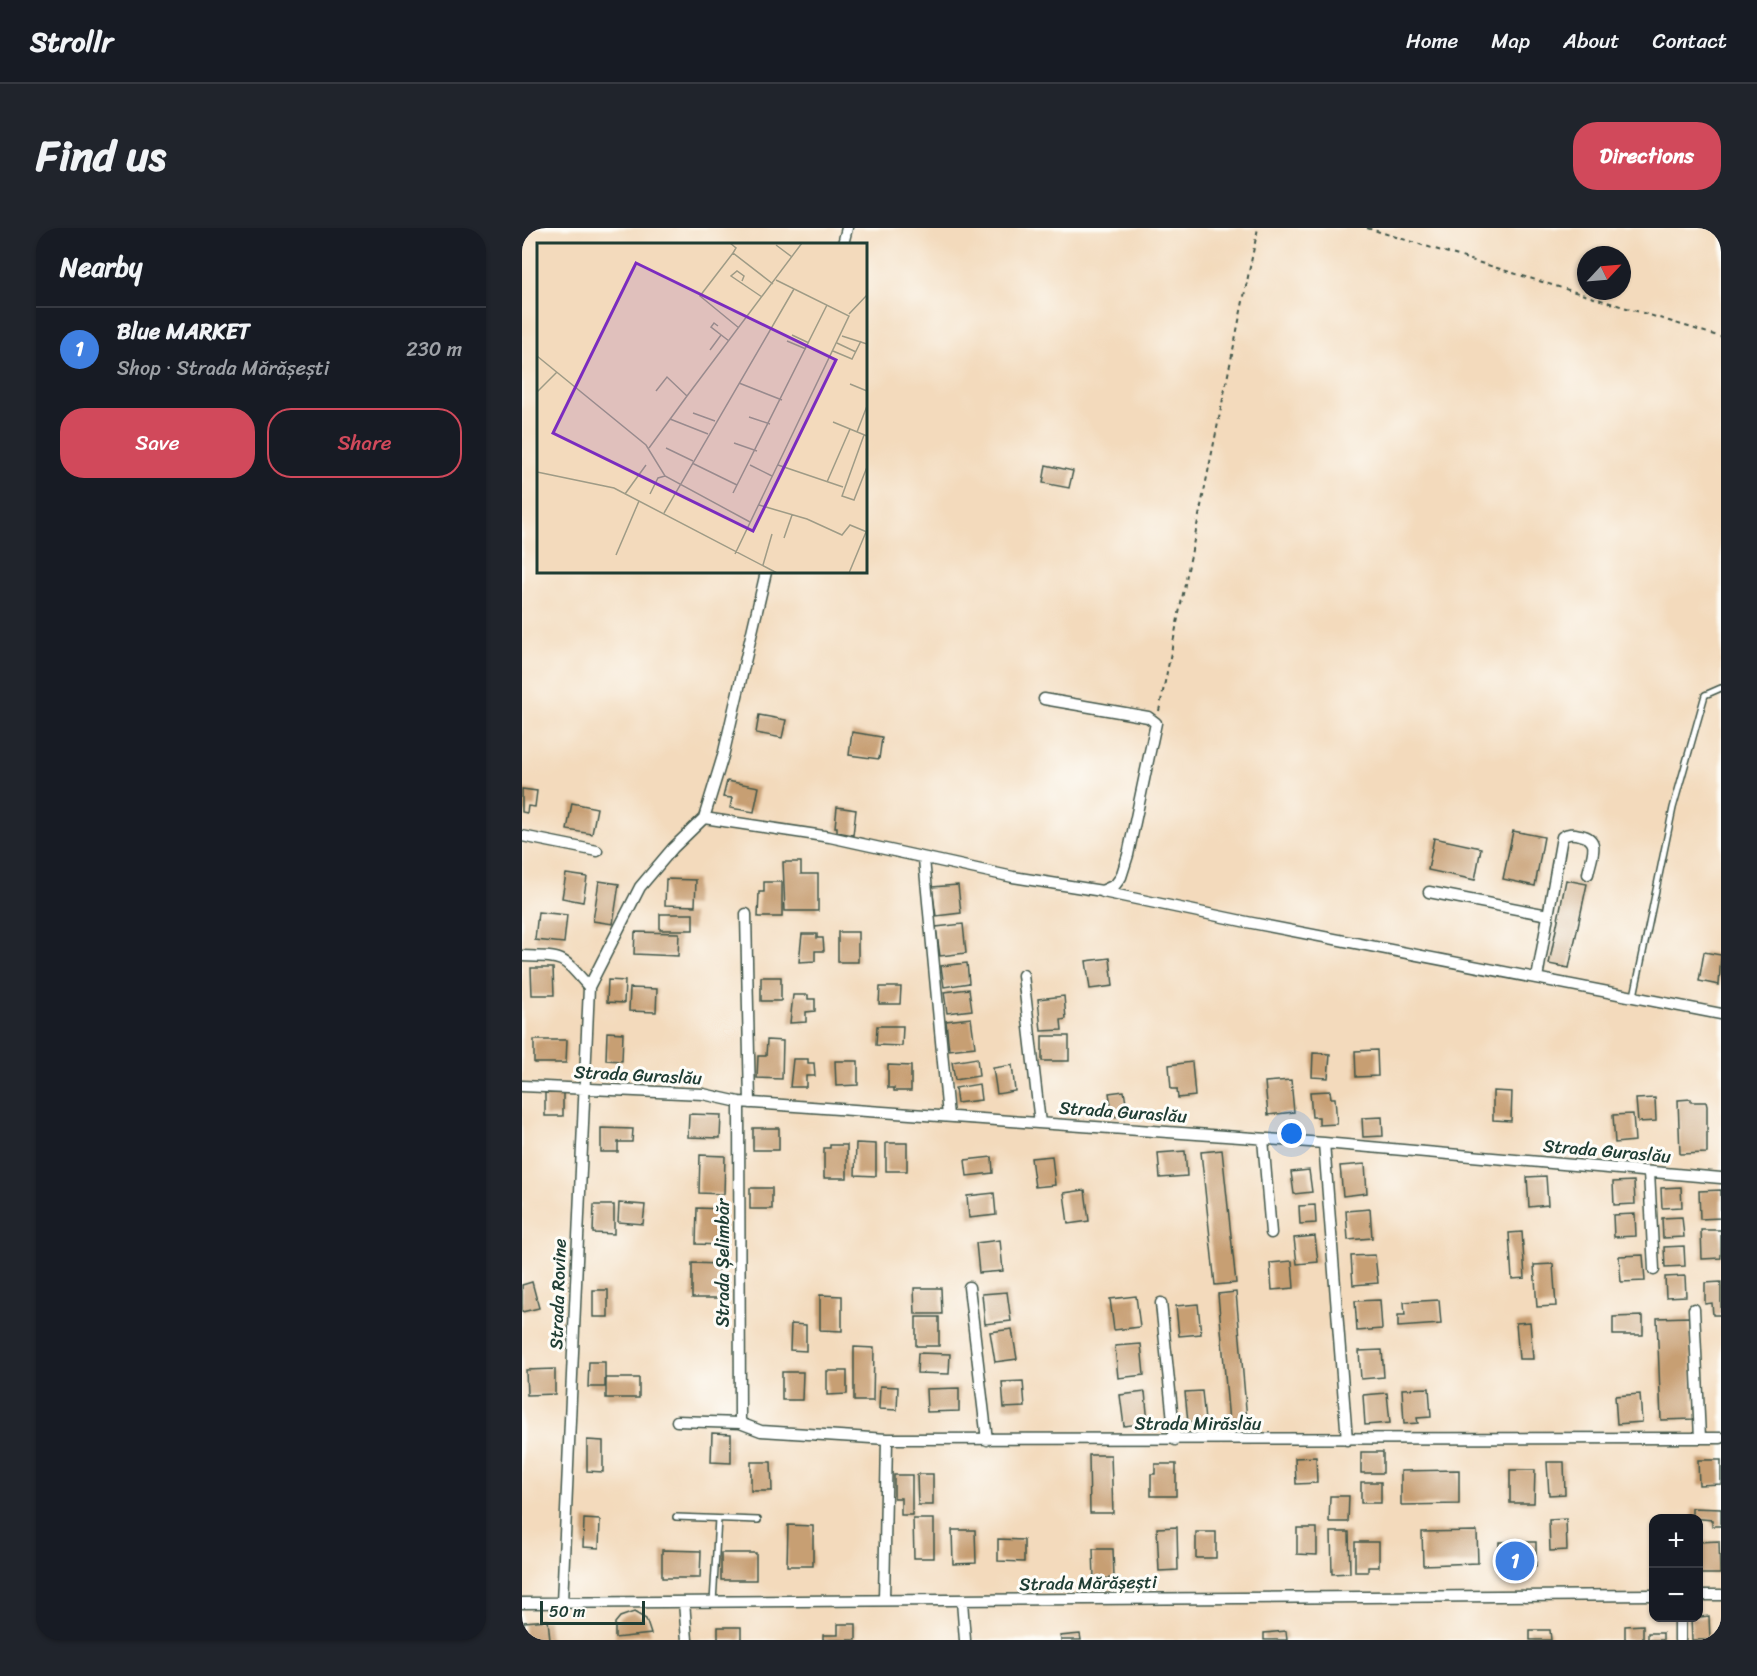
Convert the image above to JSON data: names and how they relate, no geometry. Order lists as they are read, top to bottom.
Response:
{
  "streets": {
    "street": [
      "Strada Guraslău",
      "Strada Șelimbăr",
      "Strada Rovine",
      "Strada Mirăslău",
      "Strada Mărășești"
    ]
  },
  "crossings": [
    ["Strada Guraslău", "Strada Șelimbăr"],
    ["Strada Guraslău", "Strada Rovine"],
    ["Strada Șelimbăr", "Strada Mirăslău"],
    ["Strada Rovine", "Strada Mărășești"]
  ],
  "scale_bar": "50 m",
  "north": "top right",
  "page": {
    "header": "Strollr",
    "nav": [
      "Home",
      "Map",
      "About",
      "Contact"
    ],
    "title": "Find us",
    "buttons": [
      "Directions",
      ["Save", "Share"]
    ],
    "heading": "Nearby",
    "list": [
      {
        "mark": "1",
        "name": "Blue MARKET",
        "note": "Shop · Strada Mărășești",
        "value": "230 m"
      }
    ],
    "map_buttons": ["+", "−"],
    "pins": "1",
    "scale": "50 m"
  }
}
